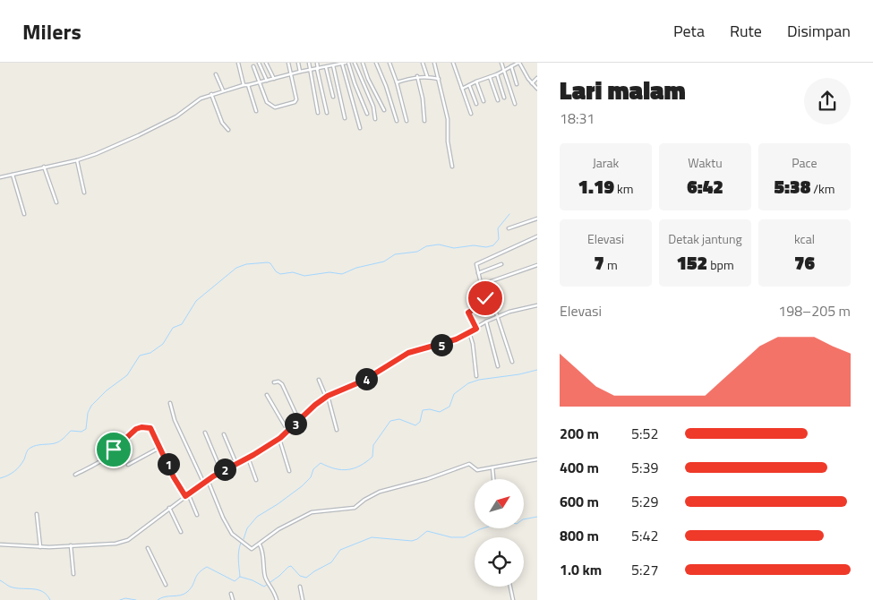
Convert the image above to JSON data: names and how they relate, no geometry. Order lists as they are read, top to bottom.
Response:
{
  "north": "top right",
  "page": {
    "header": "Milers",
    "nav": ["Peta", "Rute", "Disimpan"],
    "heading": ["Lari malam", "18:31"],
    "stats": [
      ["Jarak", "1.19 km"],
      ["Waktu", "6:42"],
      ["Pace", "5:38 /km"],
      ["Elevasi", "7 m"],
      ["Detak jantung", "152 bpm"],
      ["kcal", "76"]
    ],
    "chart": ["Elevasi", "198–205 m"],
    "pins": [
      "5",
      "4",
      "3",
      "1",
      "2"
    ],
    "list": [
      {
        "name": "200 m",
        "note": "5:52"
      },
      {
        "name": "400 m",
        "note": "5:39"
      },
      {
        "name": "600 m",
        "note": "5:29"
      },
      {
        "name": "800 m",
        "note": "5:42"
      },
      {
        "name": "1.0 km",
        "note": "5:27"
      }
    ]
  }
}
